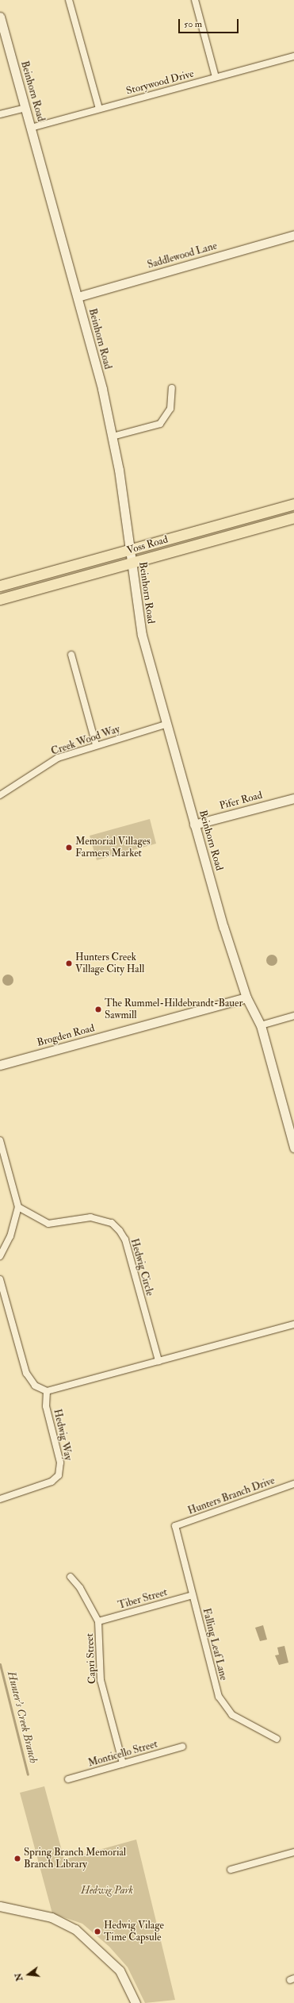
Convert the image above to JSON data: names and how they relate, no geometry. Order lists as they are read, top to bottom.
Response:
{
  "streets": {
    "main road": ["Voss Road"],
    "street": [
      "Storywood Drive",
      "Beinhorn Road",
      "Saddlewood Lane",
      "Creek Wood Way",
      "Pifer Road",
      "Brogden Road",
      "Hedwig Circle",
      "Hedwig Way",
      "Hunters Branch Drive",
      "Tiber Street",
      "Falling Leaf Lane",
      "Capri Street",
      "Monticello Street"
    ]
  },
  "crossings": [
    ["Storywood Drive", "Beinhorn Road"],
    ["Beinhorn Road", "Saddlewood Lane"],
    ["Beinhorn Road", "Voss Road"],
    ["Beinhorn Road", "Creek Wood Way"],
    ["Beinhorn Road", "Pifer Road"],
    ["Beinhorn Road", "Brogden Road"],
    ["Hunters Branch Drive", "Falling Leaf Lane"],
    ["Tiber Street", "Falling Leaf Lane"],
    ["Tiber Street", "Capri Street"],
    ["Capri Street", "Monticello Street"]
  ],
  "water": ["Hunter's Creek Branch"],
  "parks": ["Hedwig Park"],
  "places": [
    "Memorial Villages Farmers Market",
    "Hunters Creek Village City Hall",
    "The Rummel-Hildebrandt-Bauer Sawmill",
    "Spring Branch Memorial Branch Library",
    "Hedwig Vilage Time Capsule"
  ],
  "scale_bar": "50 m",
  "north": "left"
}
